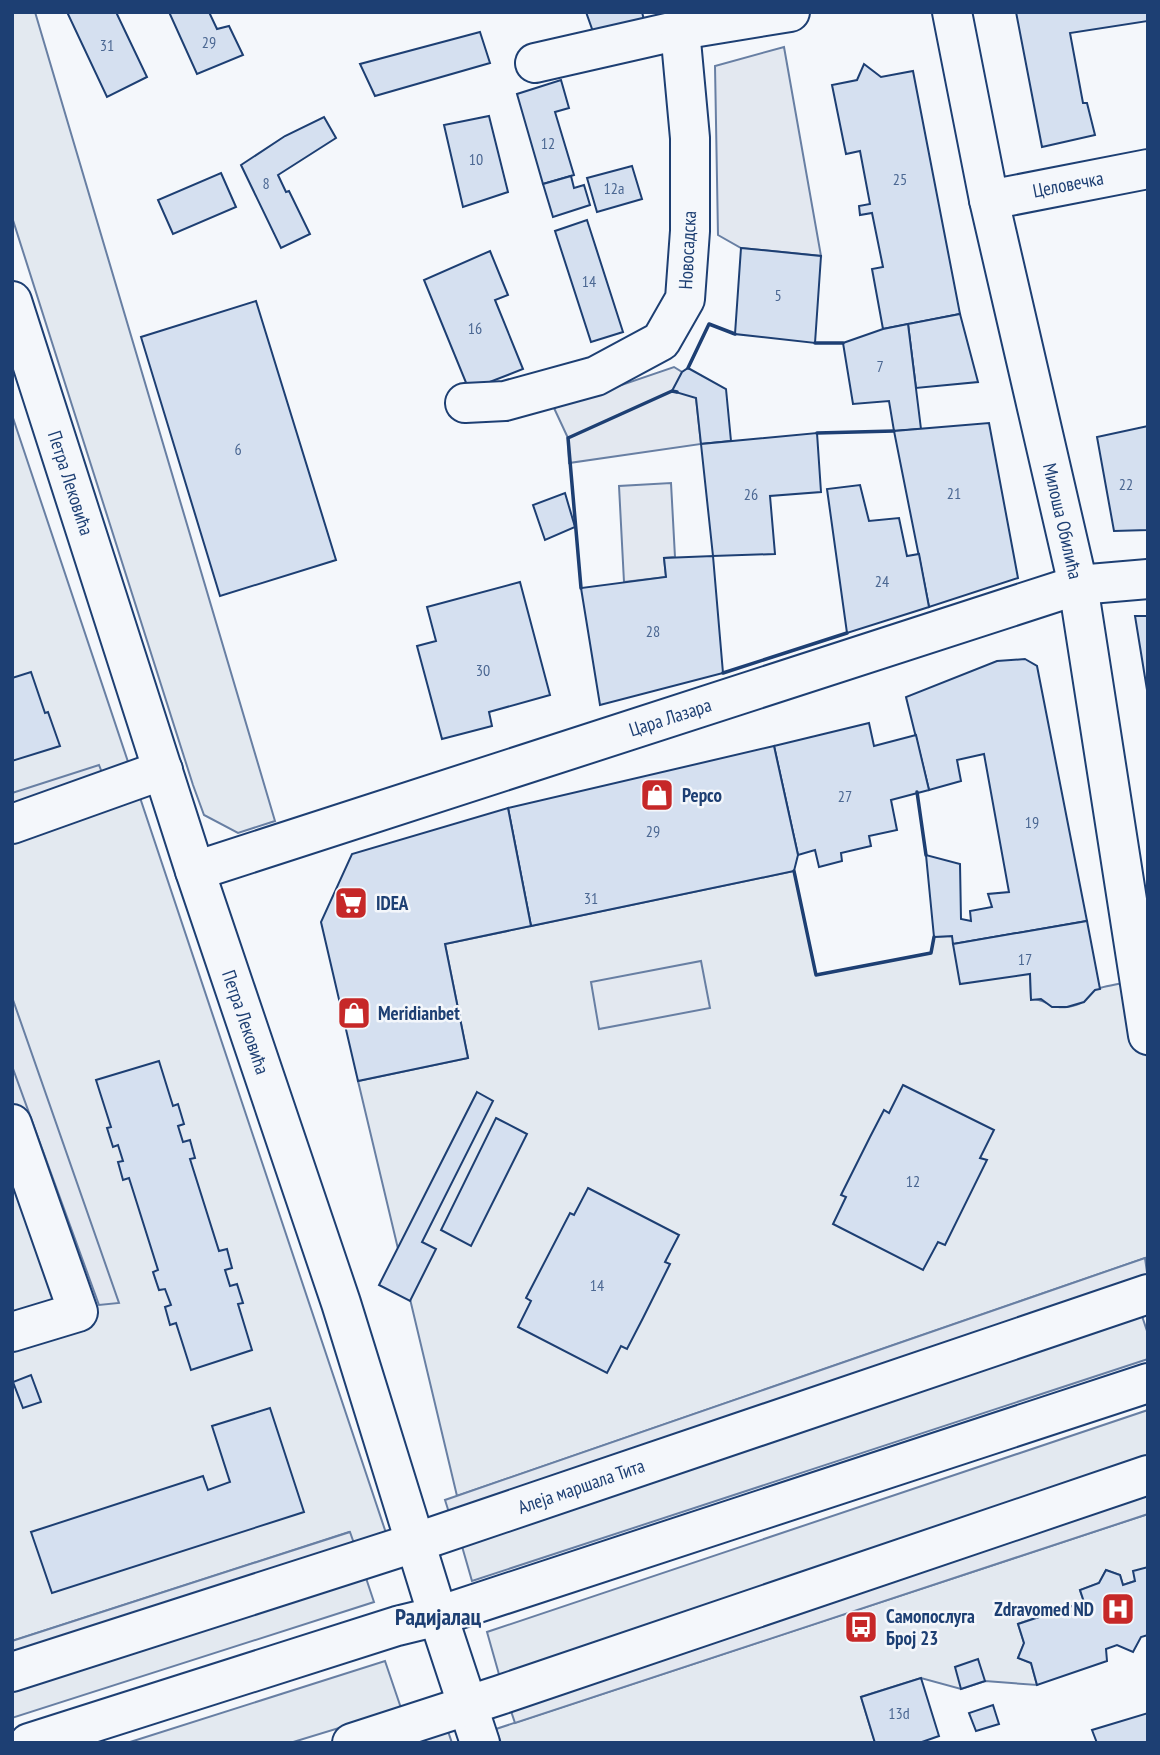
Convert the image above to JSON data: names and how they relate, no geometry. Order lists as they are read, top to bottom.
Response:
{
  "streets": {
    "street": [
      "Целовечка",
      "Новосадска",
      "Петра Лековића",
      "Милоша Обилића",
      "Цара Лазара",
      "Алеја маршала Тита"
    ]
  },
  "crossings": [
    ["Целовечка", "Милоша Обилића"],
    ["Петра Лековића", "Цара Лазара"],
    ["Петра Лековића", "Алеја маршала Тита"],
    ["Милоша Обилића", "Цара Лазара"]
  ],
  "districts": ["Радијалац"],
  "places": {
    "shop": ["Pepco", "Meridianbet"],
    "supermarket": ["IDEA"],
    "hospital": ["Zdravomed ND"],
    "bus stop": ["Самопослуга Број 23"]
  },
  "house_numbers": [
    "29",
    "31",
    "12",
    "10",
    "25",
    "8",
    "12a",
    "14",
    "5",
    "16",
    "7",
    "6",
    "22",
    "21",
    "26",
    "24",
    "28",
    "30",
    "27",
    "19",
    "29",
    "31",
    "17",
    "12",
    "14",
    "13d"
  ]
}
